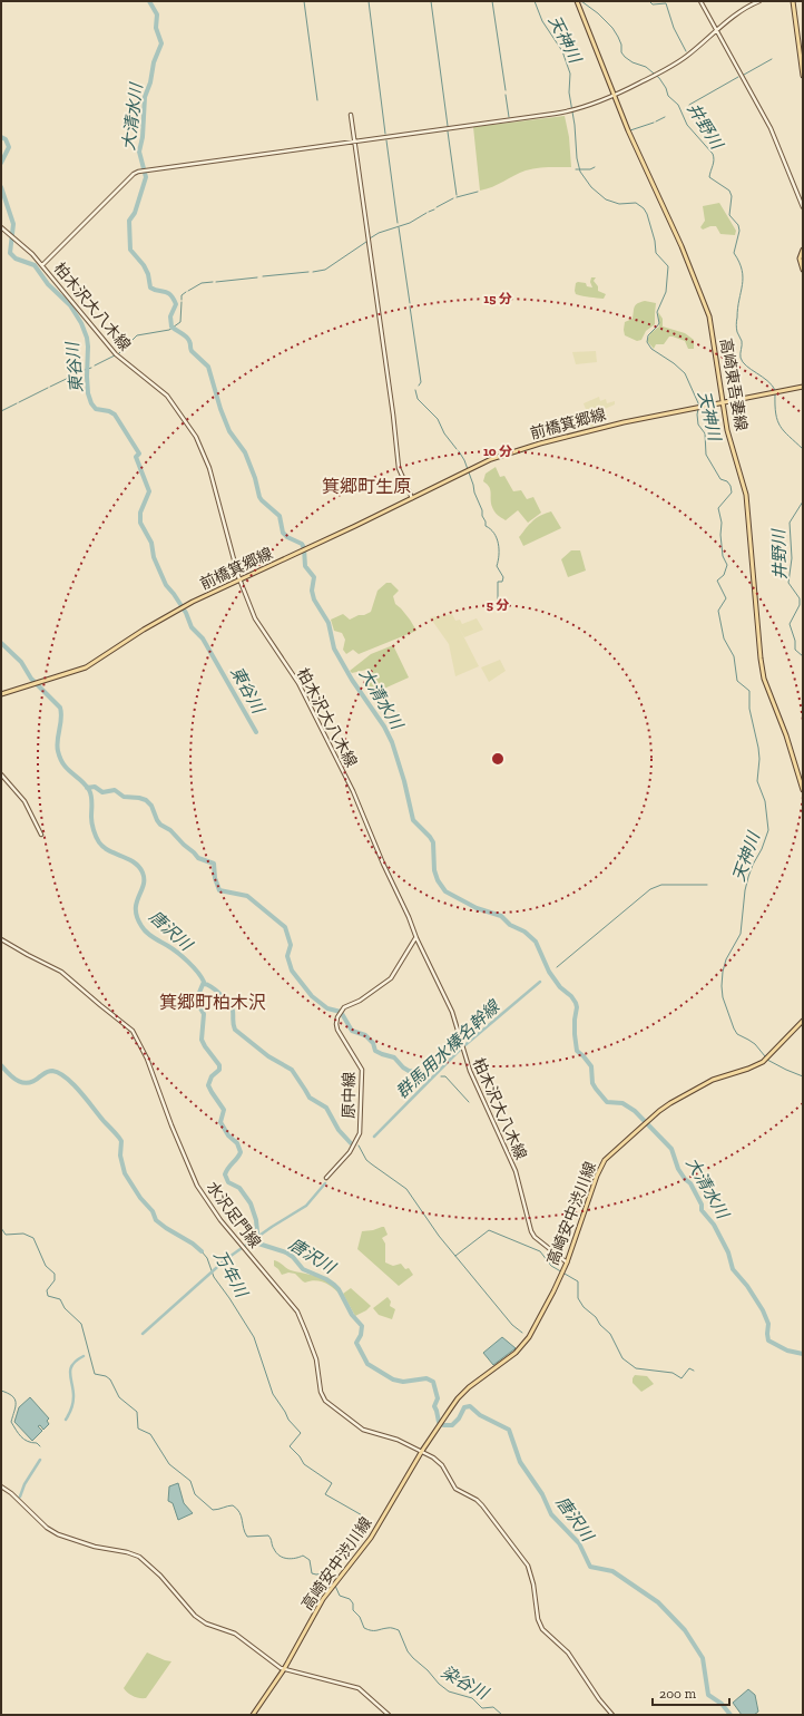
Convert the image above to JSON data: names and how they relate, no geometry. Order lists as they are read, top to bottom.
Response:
{
  "streets": {
    "main road": [
      "柏木沢大八木線",
      "高崎東吾妻線",
      "前橋箕郷線",
      "原中線",
      "高崎安中渋川線",
      "水沢足門線"
    ]
  },
  "crossings": [
    ["柏木沢大八木線", "前橋箕郷線"],
    ["柏木沢大八木線", "原中線"],
    ["柏木沢大八木線", "高崎安中渋川線"],
    ["高崎東吾妻線", "前橋箕郷線"],
    ["高崎安中渋川線", "水沢足門線"]
  ],
  "districts": ["箕郷町生原", "箕郷町柏木沢"],
  "water": [
    "天神川",
    "大清水川",
    "井野川",
    "東谷川",
    "唐沢川",
    "群馬用水榛名幹線",
    "万年川",
    "染谷川"
  ],
  "scale_bar": "200 m",
  "rings": ["15 分", "10 分", "5 分"]
}
